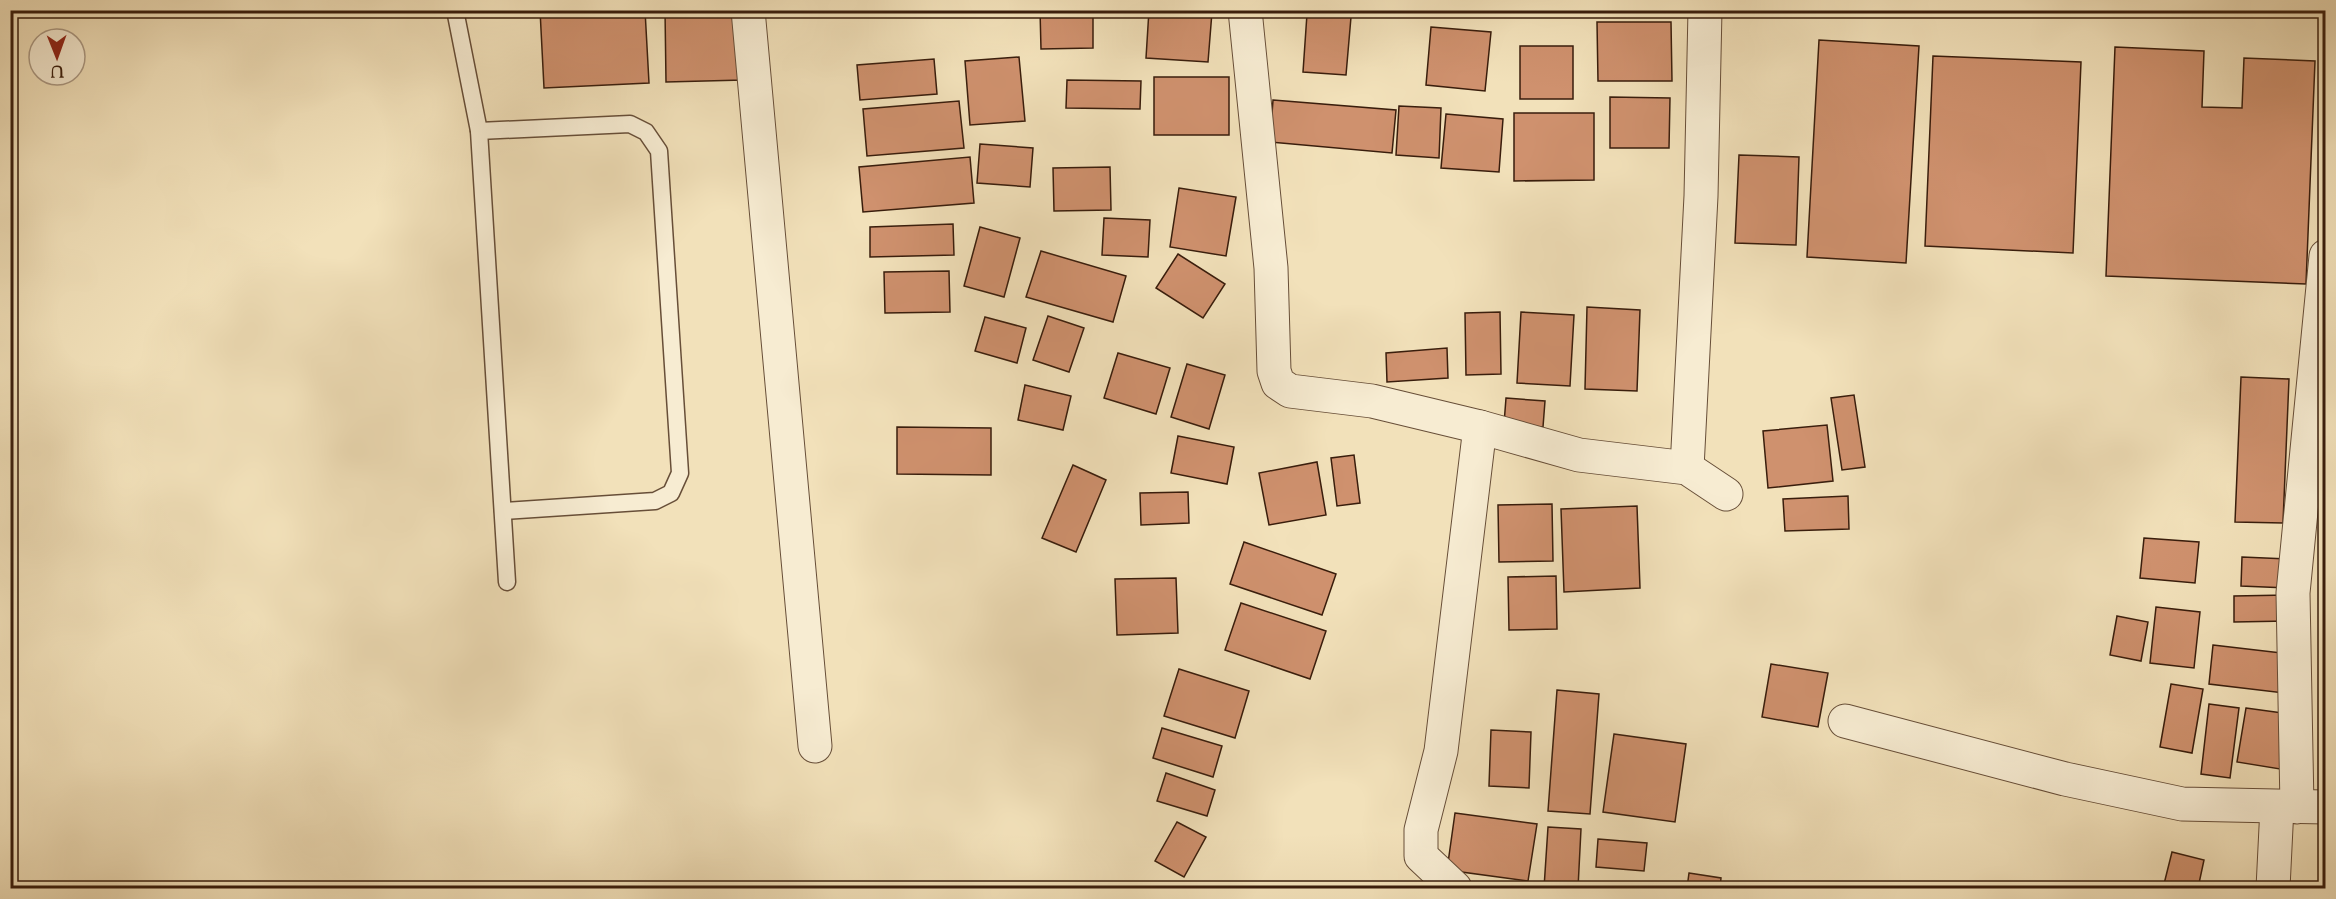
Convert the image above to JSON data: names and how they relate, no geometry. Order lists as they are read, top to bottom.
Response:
{
  "north": "bottom"
}
